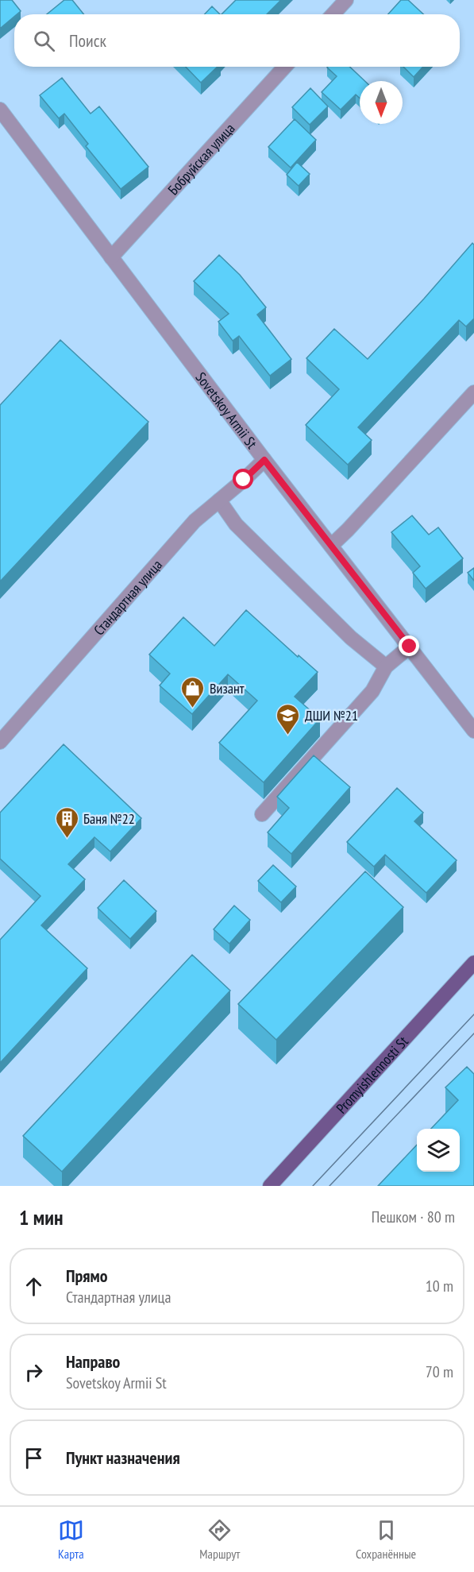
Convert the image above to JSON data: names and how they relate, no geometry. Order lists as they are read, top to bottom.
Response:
{
  "streets": {
    "main road": ["Promyishlennosti St"],
    "street": ["Бобруйская улица", "Sovetskoy Armii St", "Стандартная улица"]
  },
  "crossings": [
    ["Бобруйская улица", "Sovetskoy Armii St"],
    ["Sovetskoy Armii St", "Стандартная улица"]
  ],
  "places": {
    "shop": ["Визант"],
    "school or university": ["ДШИ №21"],
    "building": ["Баня №22"]
  },
  "north": "bottom",
  "page": {
    "search": "Поиск",
    "heading": ["1 мин", "Пешком · 80 m"],
    "list": [
      ["Прямо", "Стандартная улица", "10 m"],
      ["Направо", "Sovetskoy Armii St", "70 m"],
      "Пункт назначения"
    ],
    "nav": ["Карта", "Маршрут", "Сохранённые"]
  }
}
